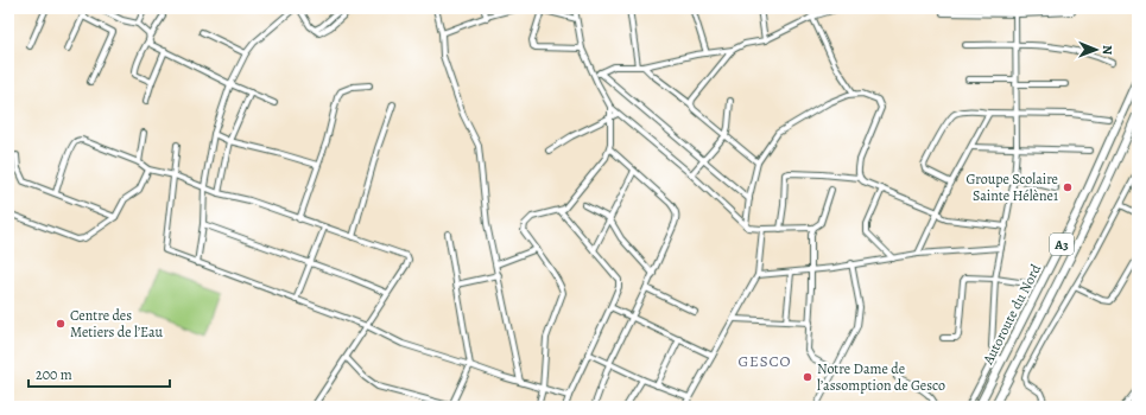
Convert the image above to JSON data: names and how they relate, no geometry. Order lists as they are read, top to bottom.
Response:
{
  "streets": {
    "highway": ["A3", "Autoroute du Nord"]
  },
  "districts": ["GESCO"],
  "places": ["Groupe Scolaire Sainte Hélène1", "Centre des Metiers de l’Eau", "Notre Dame de l’assomption de Gesco"],
  "scale_bar": "200 m",
  "north": "right"
}
